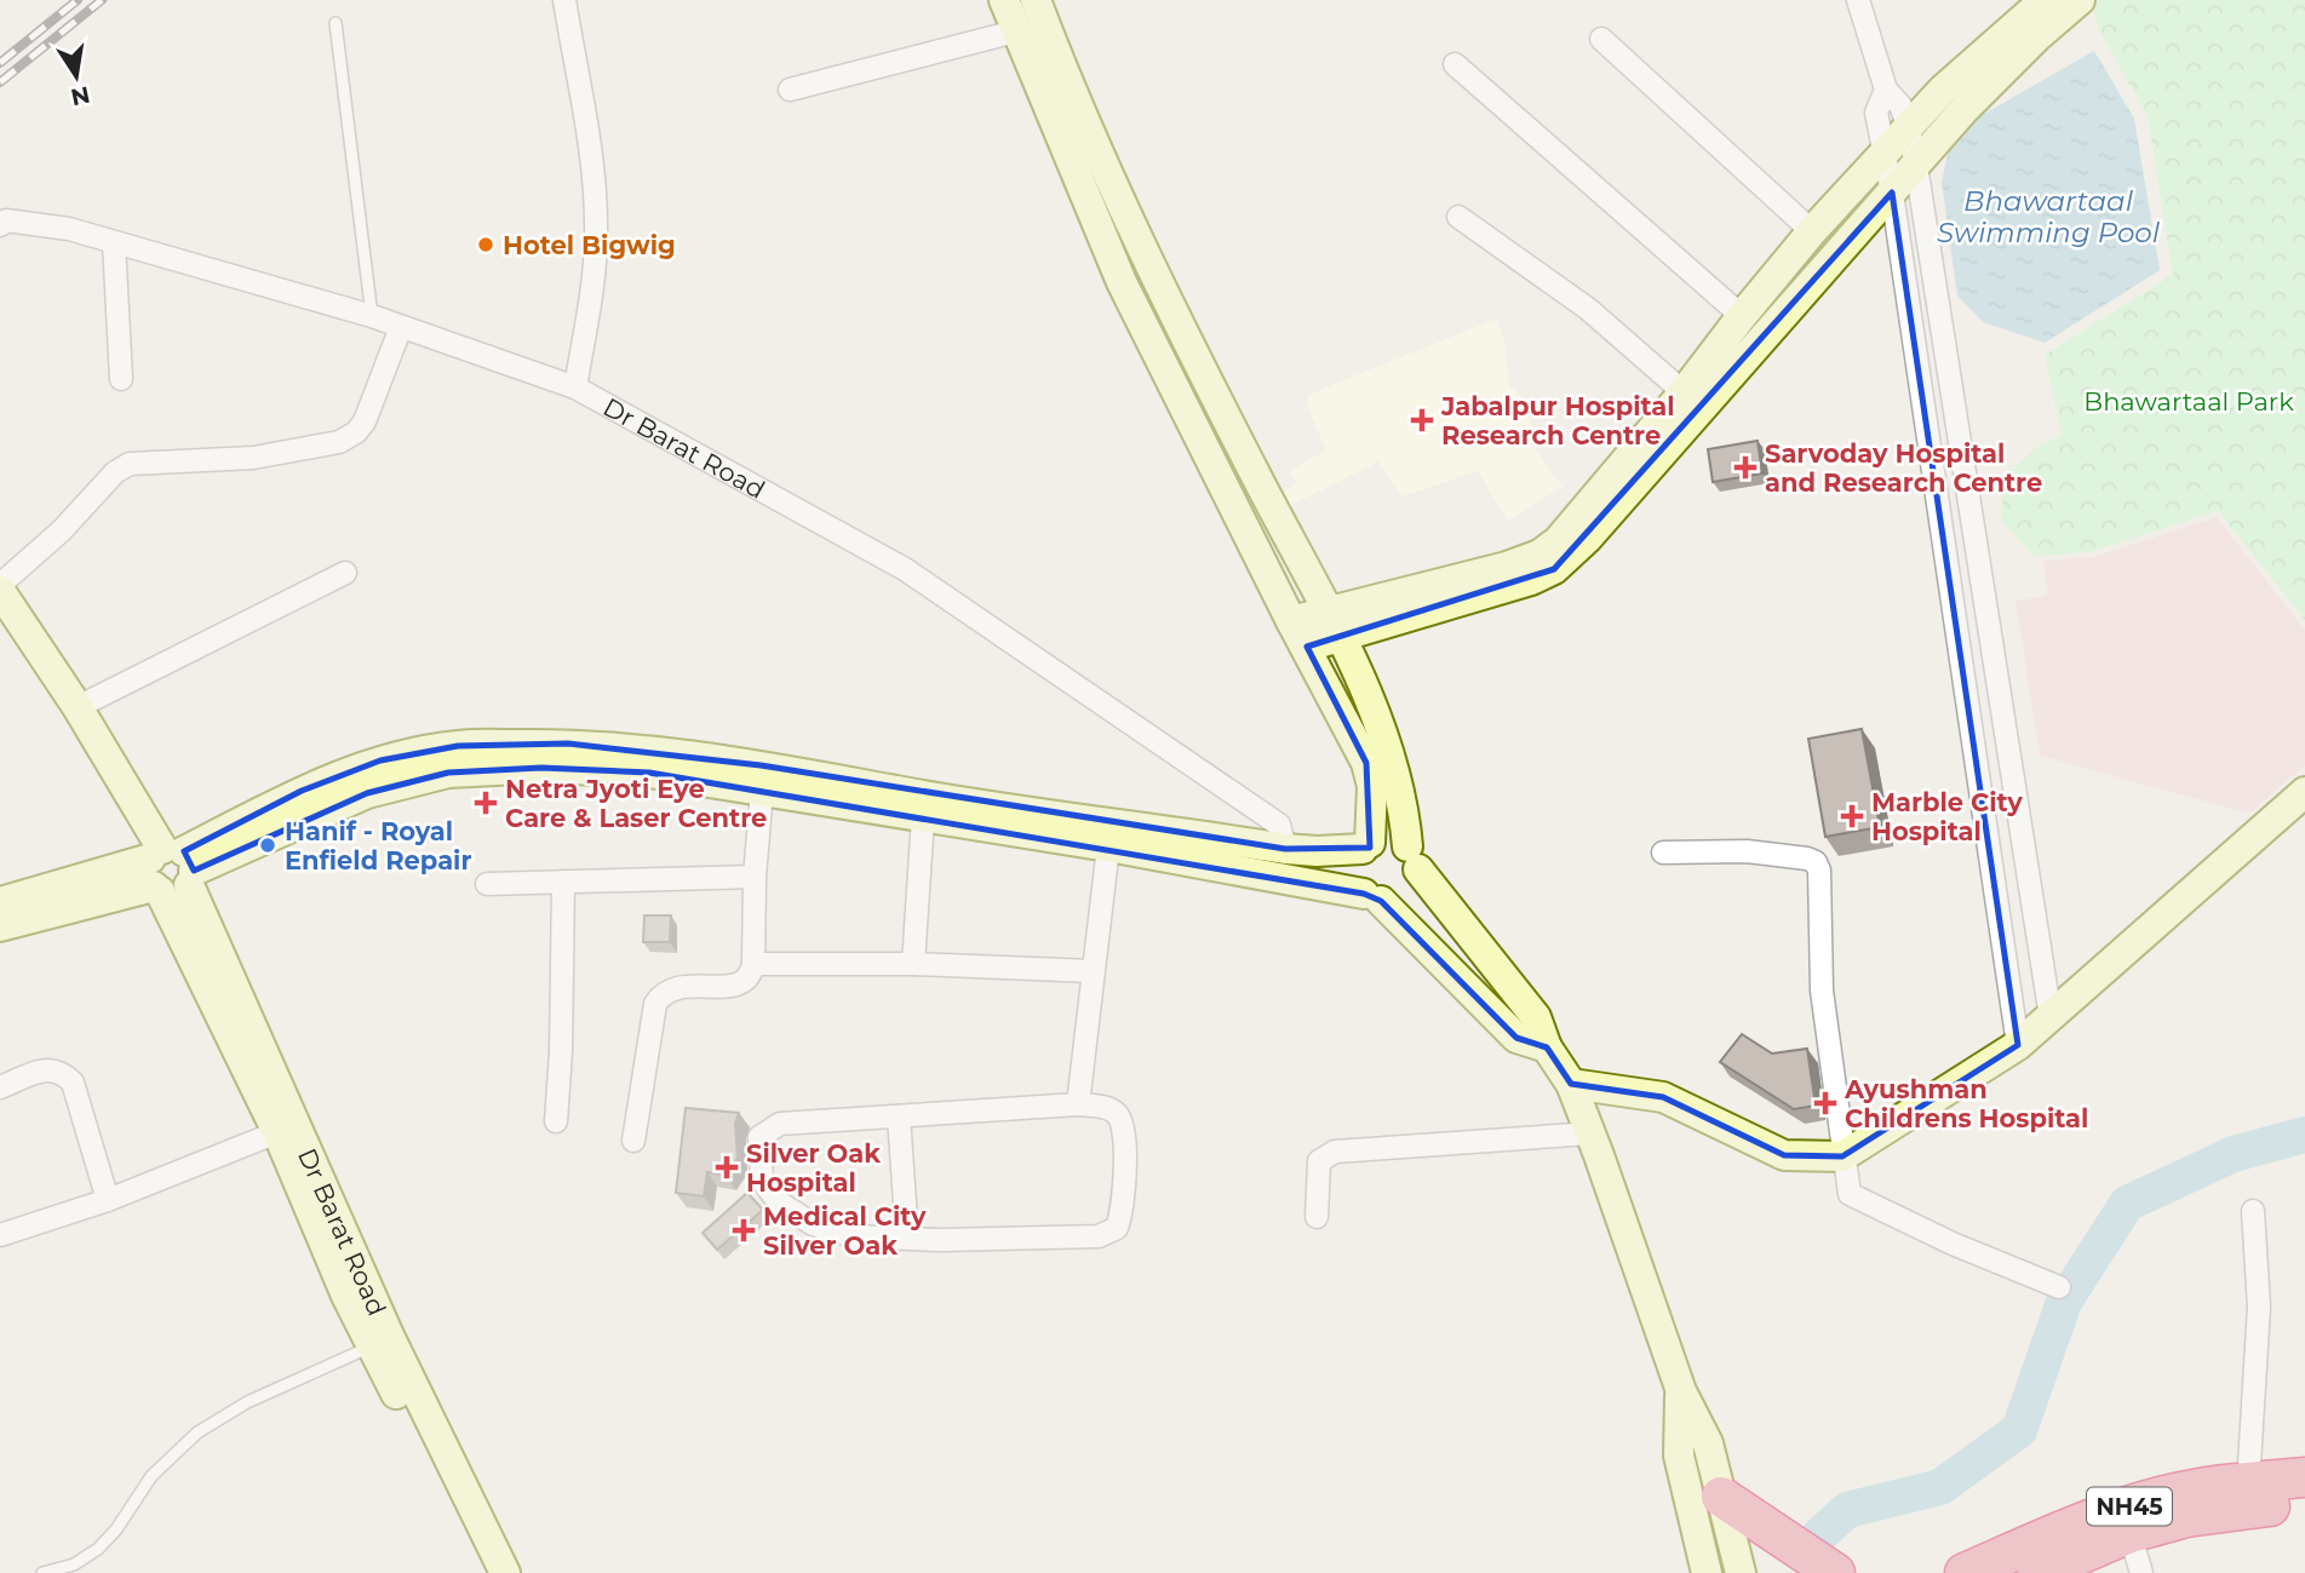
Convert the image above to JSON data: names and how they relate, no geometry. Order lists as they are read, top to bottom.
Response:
{
  "streets": {
    "highway": ["NH45"],
    "street": ["Dr Barat Road"]
  },
  "water": ["Bhawartaal Swimming Pool"],
  "parks": ["Bhawartaal Park"],
  "places": {
    "other": ["Hotel Bigwig", "Hanif - Royal Enfield Repair"],
    "health": [
      "Jabalpur Hospital Research Centre",
      "Sarvoday Hospital and Research Centre",
      "Netra Jyoti Eye Care & Laser Centre",
      "Marble City Hospital",
      "Ayushman Childrens Hospital",
      "Silver Oak Hospital",
      "Medical City Silver Oak"
    ]
  },
  "north": "bottom"
}
